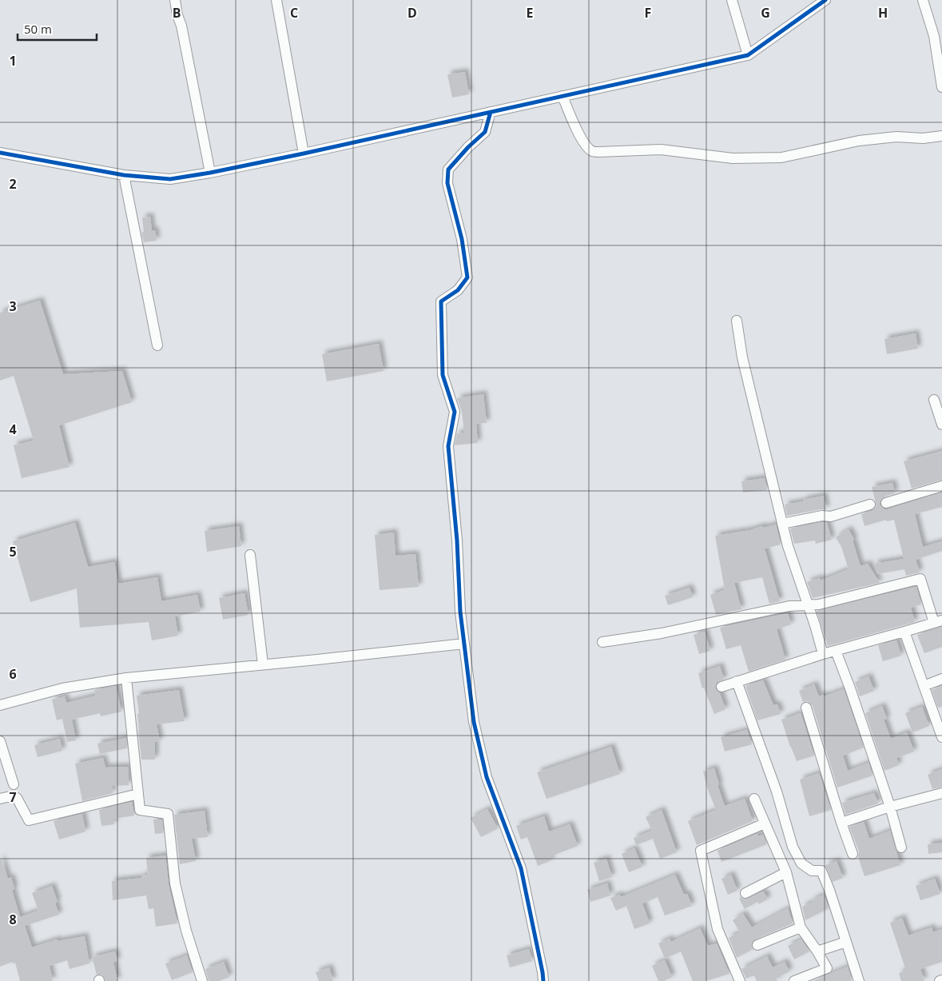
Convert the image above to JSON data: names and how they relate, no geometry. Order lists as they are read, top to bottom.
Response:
{
  "scale_bar": "50 m",
  "grid": {
    "columns": [
      "B",
      "C",
      "D",
      "E",
      "F",
      "G",
      "H"
    ],
    "rows": [
      "1",
      "2",
      "3",
      "4",
      "5",
      "6",
      "7",
      "8"
    ]
  }
}
